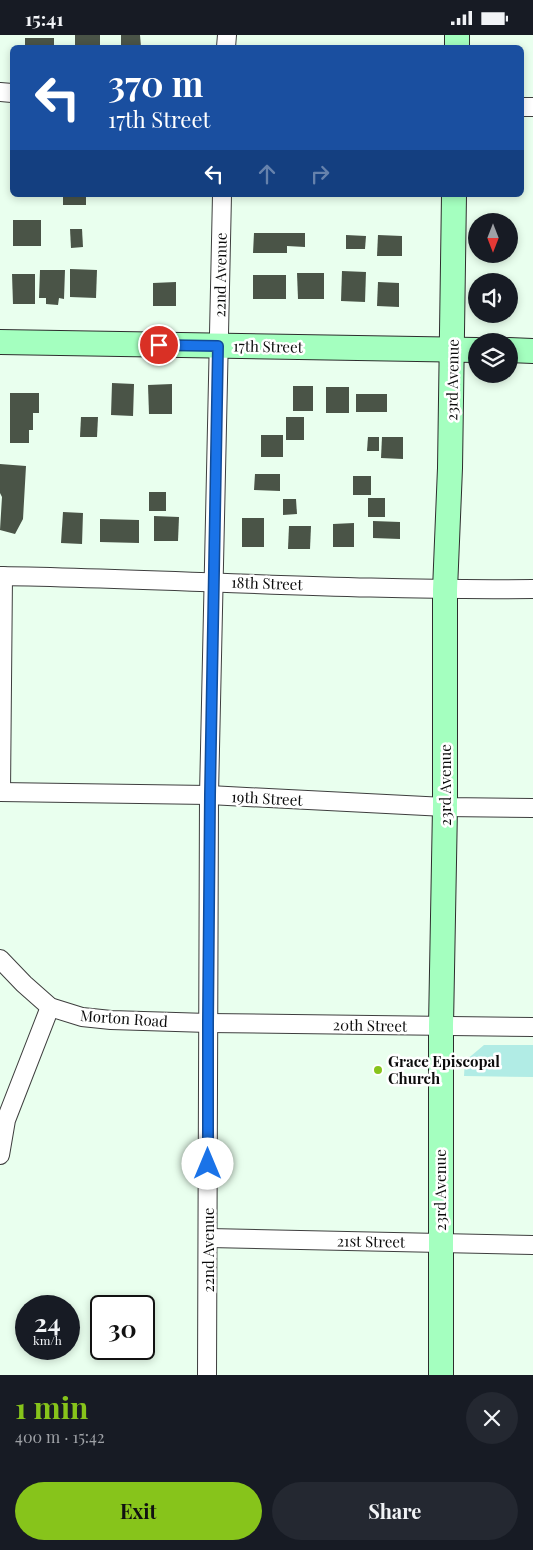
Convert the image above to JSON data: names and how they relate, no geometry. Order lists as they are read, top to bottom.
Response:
{
  "streets": {
    "main road": ["17th Street", "23rd Avenue"],
    "street": [
      "22nd Avenue",
      "18th Street",
      "19th Street",
      "Morton Road",
      "20th Street",
      "21st Street"
    ]
  },
  "crossings": [
    ["22nd Avenue", "17th Street"],
    ["22nd Avenue", "18th Street"],
    ["22nd Avenue", "19th Street"],
    ["22nd Avenue", "Morton Road"],
    ["22nd Avenue", "20th Street"],
    ["22nd Avenue", "21st Street"],
    ["17th Street", "23rd Avenue"],
    ["23rd Avenue", "18th Street"],
    ["23rd Avenue", "19th Street"],
    ["23rd Avenue", "20th Street"],
    ["23rd Avenue", "21st Street"],
    ["Morton Road", "20th Street"]
  ],
  "places": ["Grace Episcopal Church"],
  "north": "bottom",
  "page": {
    "status": "15:41",
    "turn": ["370 m", "17th Street"],
    "speed": "24 km/h",
    "limit": "30",
    "heading": ["1 min", "400 m · 15:42"],
    "buttons": ["Exit", "Share"]
  }
}
